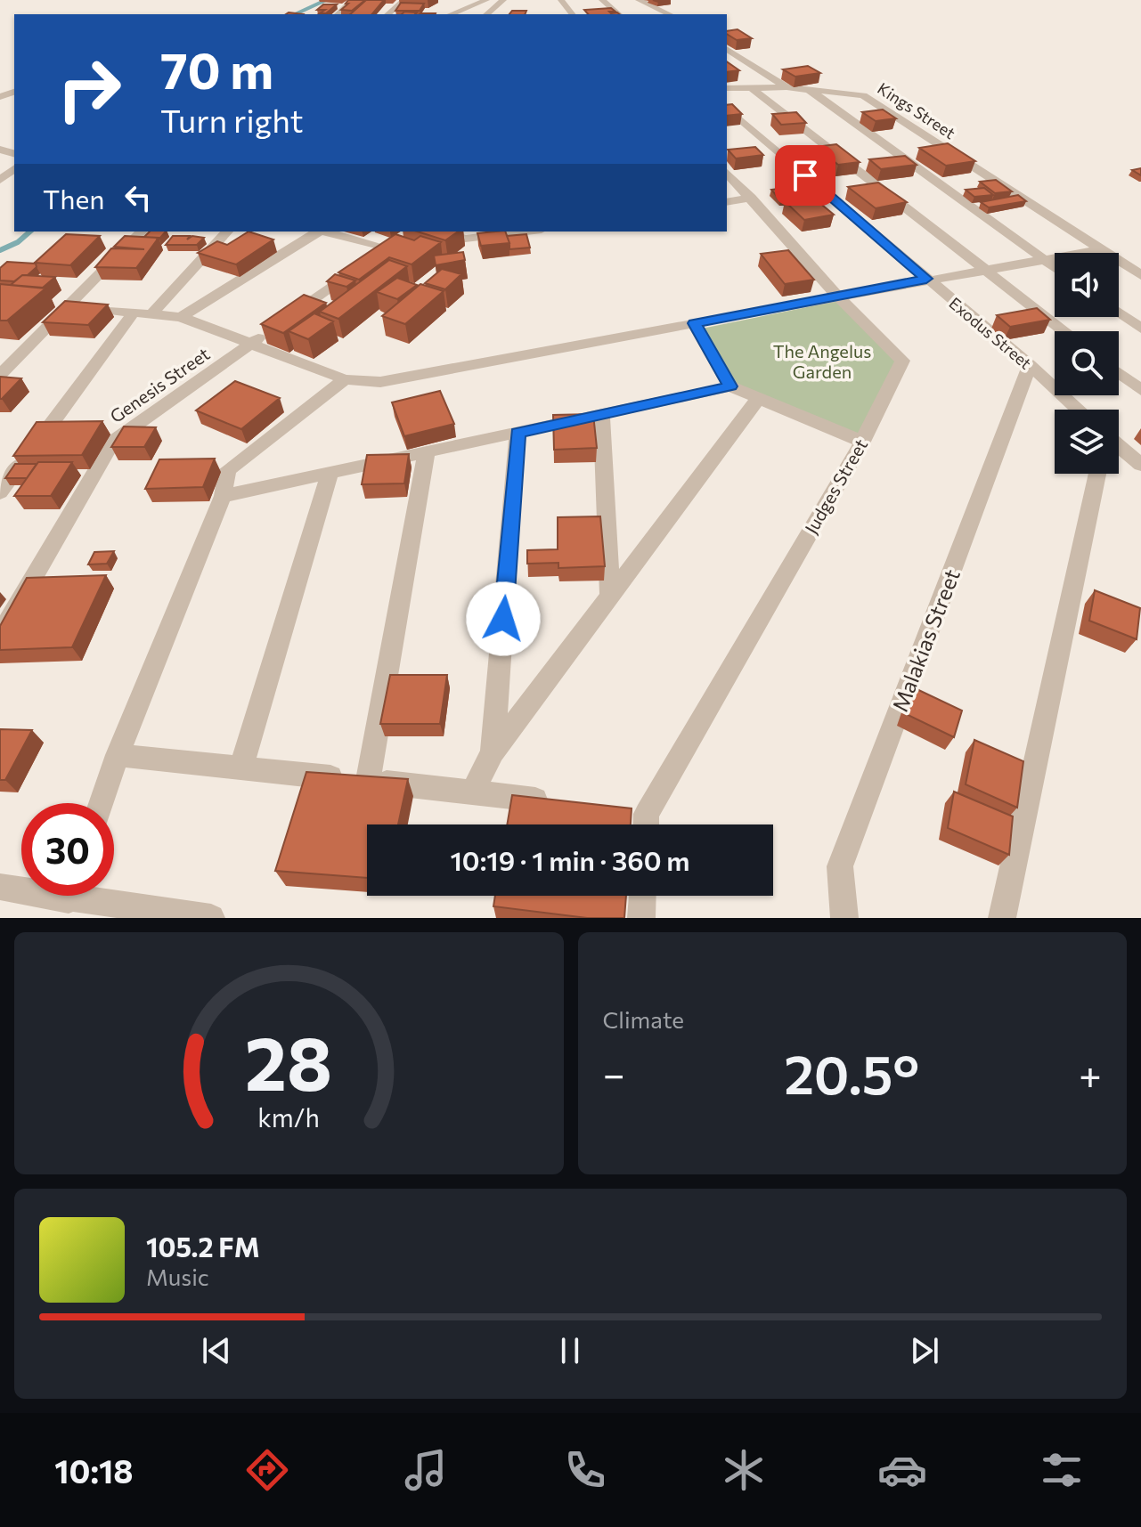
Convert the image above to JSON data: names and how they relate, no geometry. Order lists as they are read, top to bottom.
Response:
{
  "streets": {
    "street": [
      "Kings Street",
      "Exodus Street",
      "Genesis Street",
      "Judges Street",
      "Malakias Street"
    ]
  },
  "crossings": [
    ["Exodus Street", "Malakias Street"]
  ],
  "parks": ["The Angelus Garden"],
  "page": {
    "turn": ["70 m", "Turn right"],
    "then": "Then",
    "limit": "30",
    "trip": "10:19 · 1 min · 360 m",
    "tile": "Climate",
    "heat": ["−", "20.5°", "+"],
    "song": ["105.2 FM", "Music"],
    "tabs": "10:18",
    "gauge": ["28", "km/h"]
  }
}
